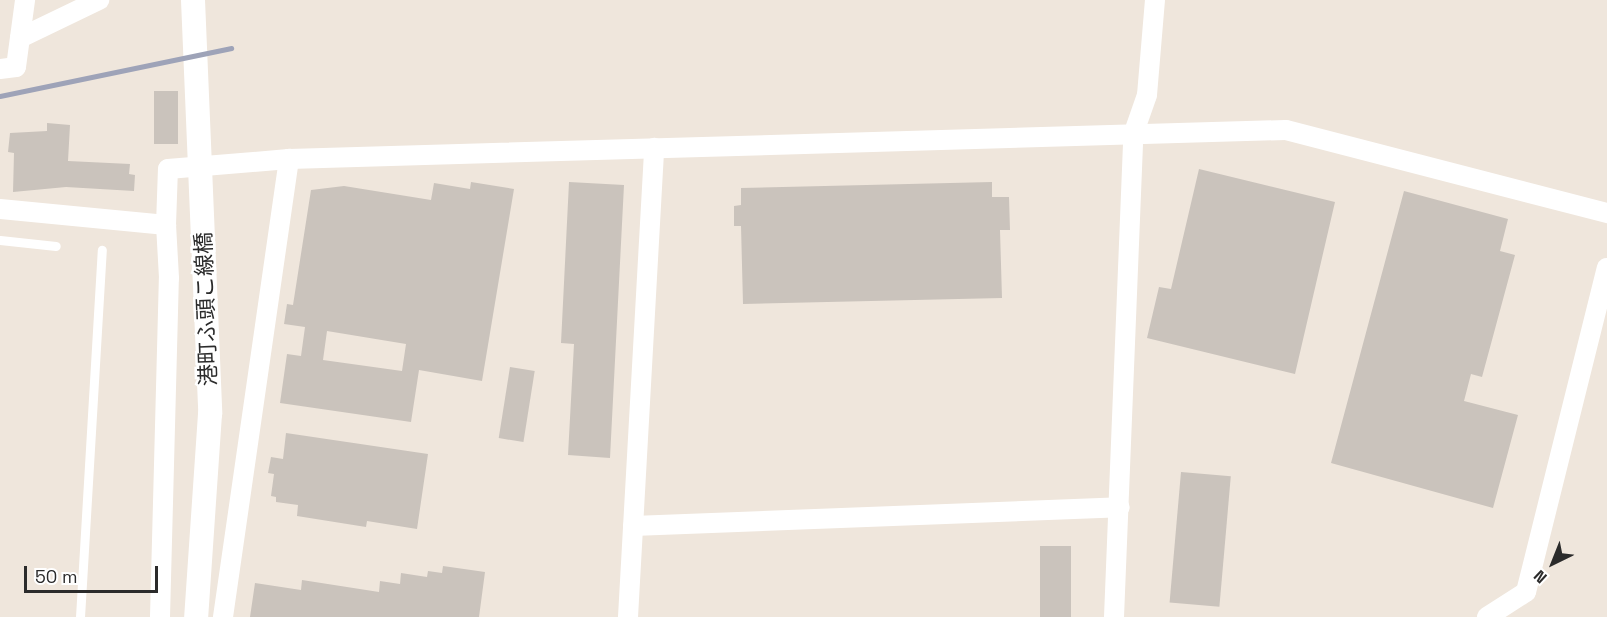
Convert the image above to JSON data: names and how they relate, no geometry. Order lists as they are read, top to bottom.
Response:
{
  "streets": {
    "street": ["港町ふ頭こ線橋"]
  },
  "scale_bar": "50 m",
  "north": "bottom left"
}
